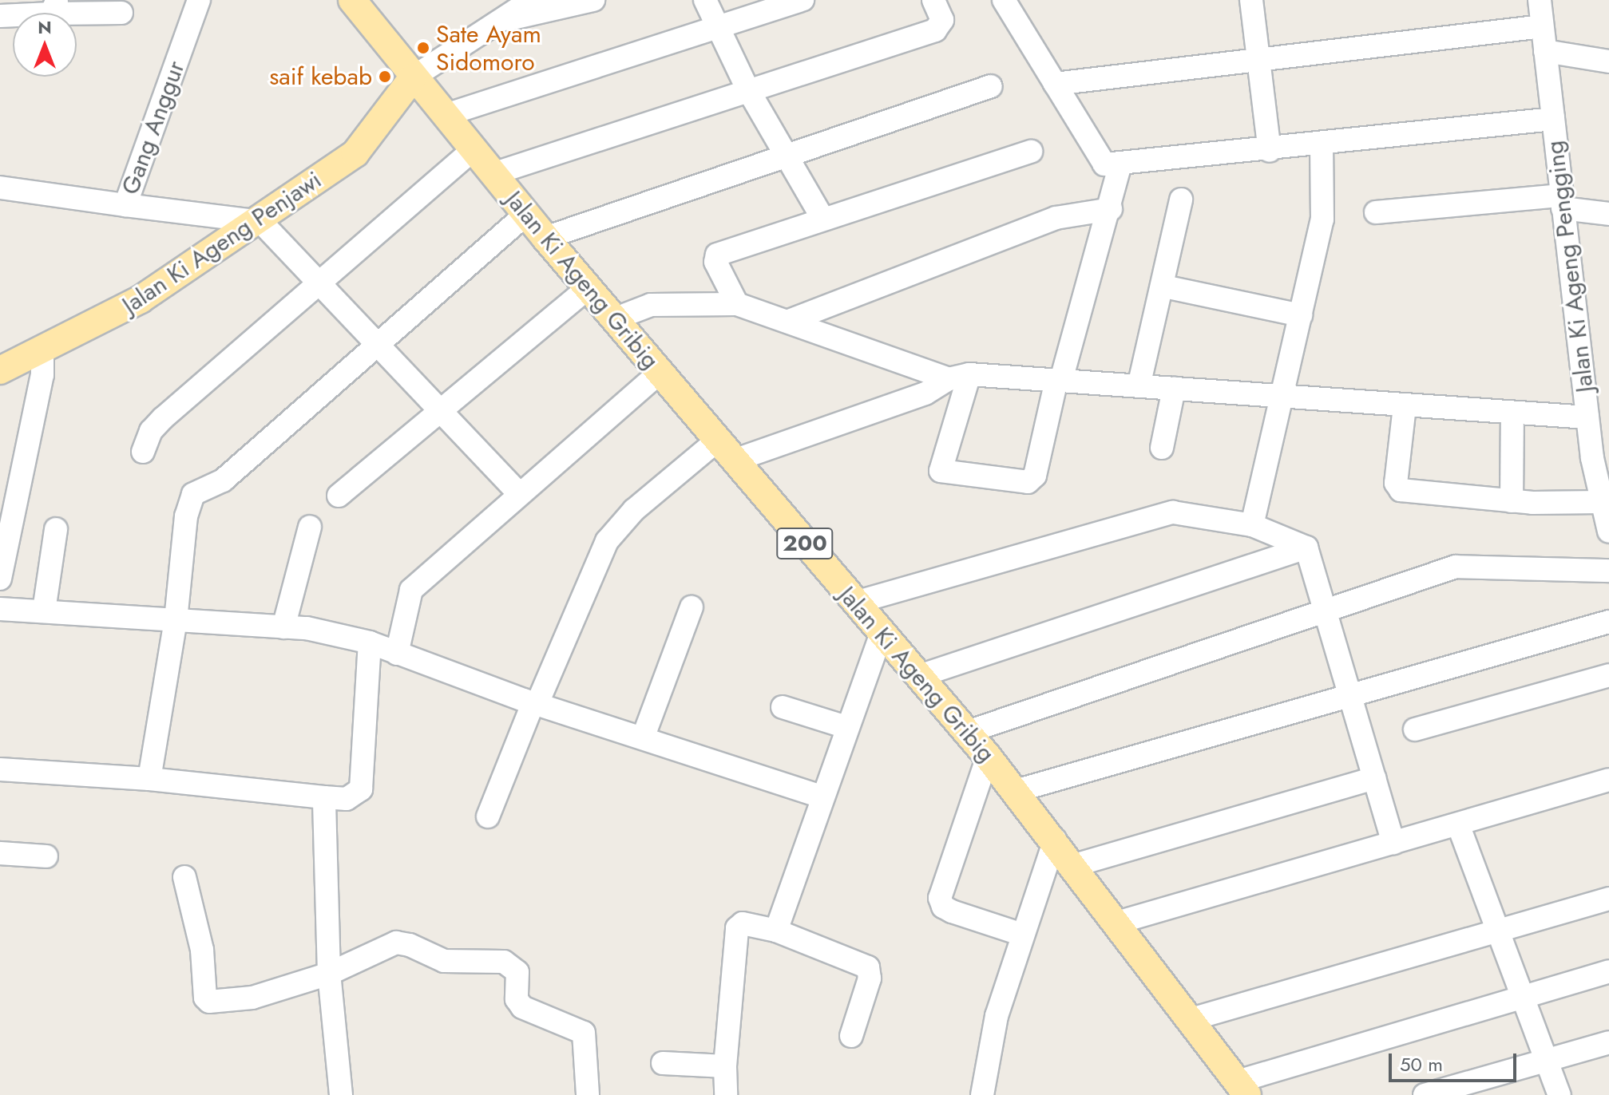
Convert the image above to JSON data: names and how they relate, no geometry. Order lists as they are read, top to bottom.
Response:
{
  "streets": {
    "main road": ["Jalan Ki Ageng Penjawi", "Jalan Ki Ageng Gribig", "200"],
    "street": ["Gang Anggur", "Jalan Ki Ageng Pengging"]
  },
  "crossings": [
    ["Gang Anggur", "Jalan Ki Ageng Penjawi"],
    ["Jalan Ki Ageng Penjawi", "Jalan Ki Ageng Gribig"]
  ],
  "places": ["Sate Ayam Sidomoro", "saif kebab"],
  "scale_bar": "50 m",
  "north": "top"
}
